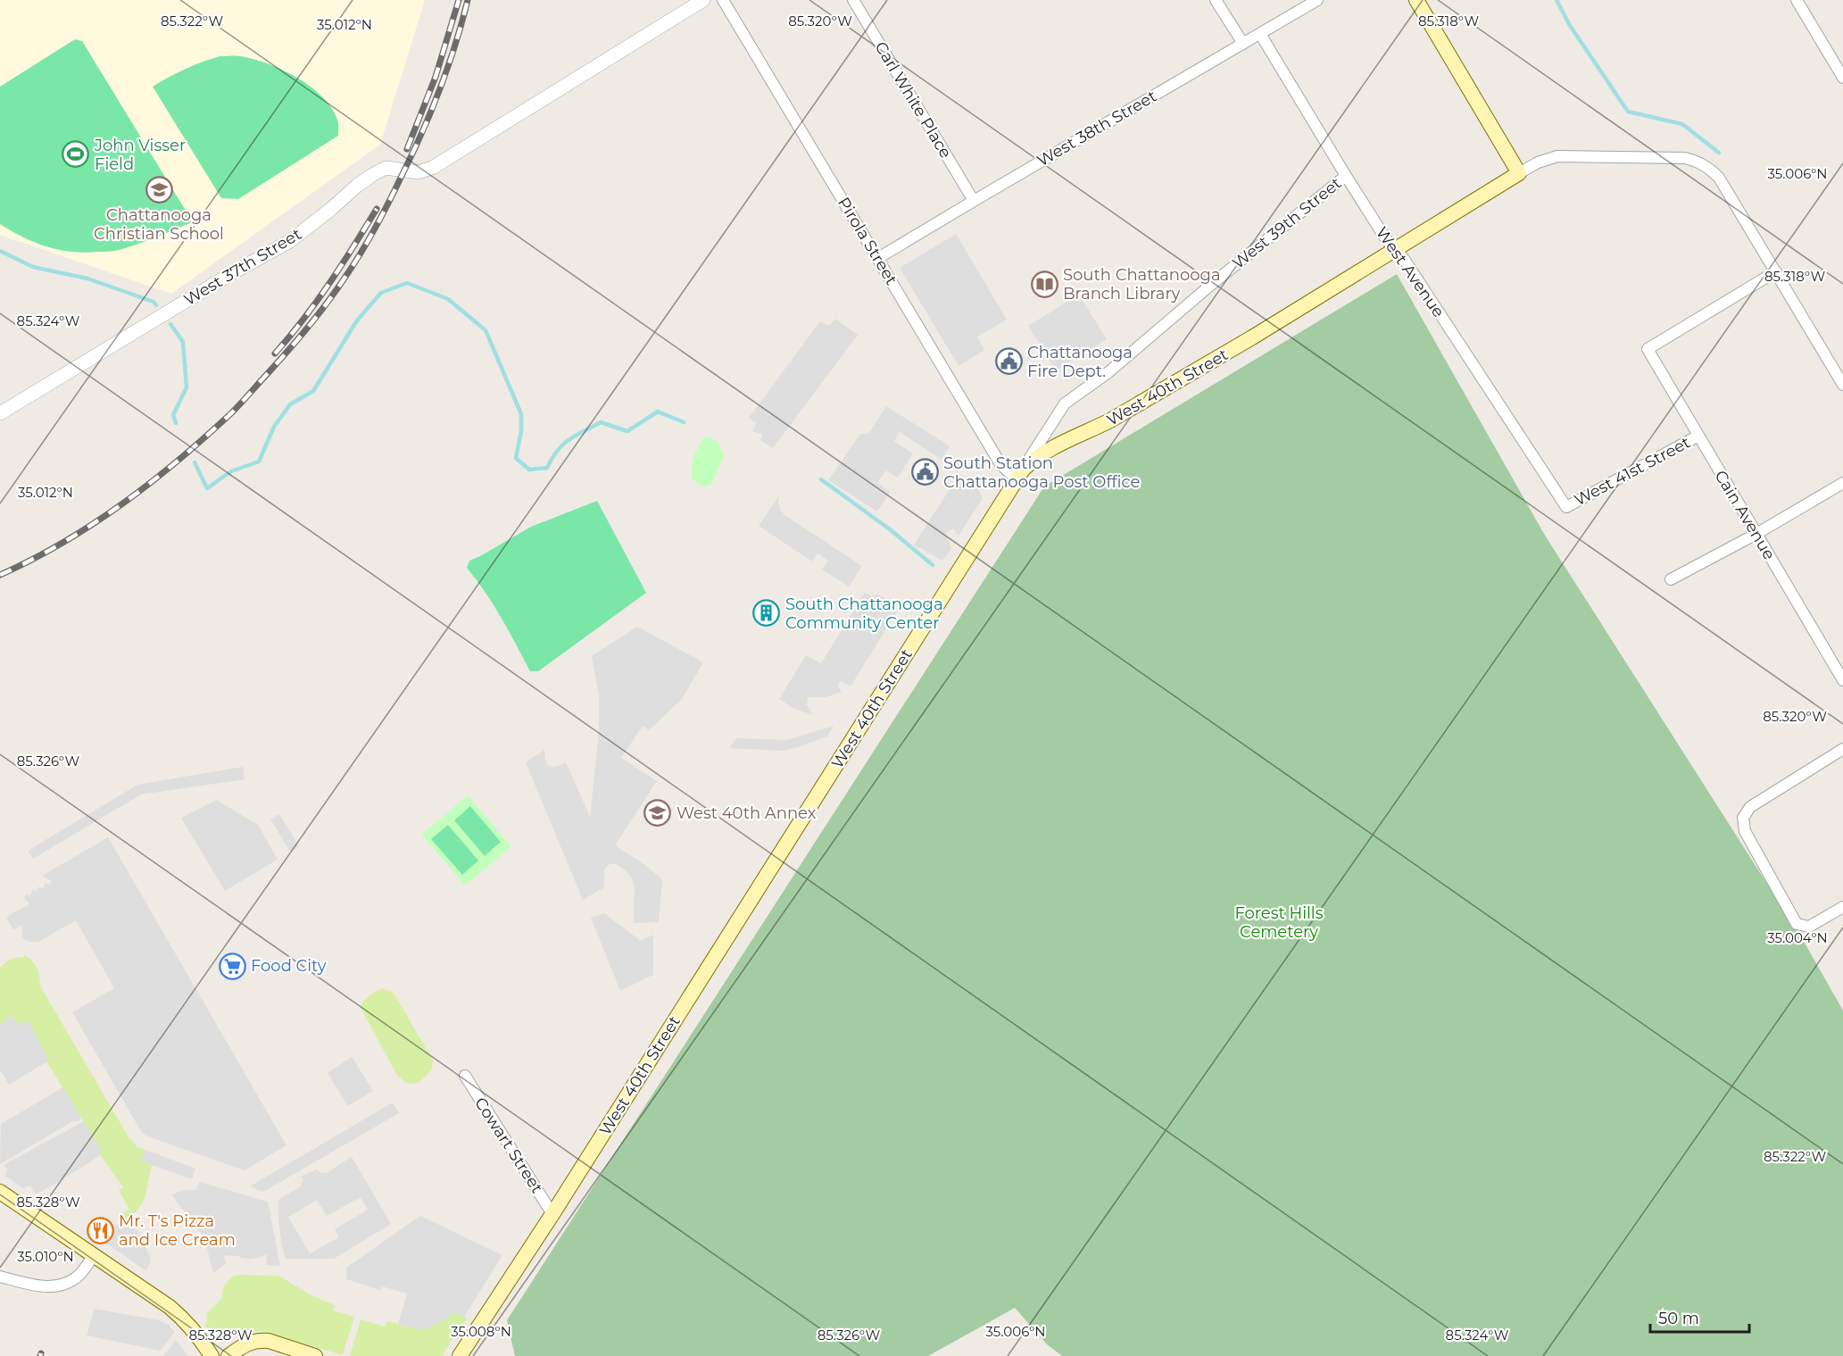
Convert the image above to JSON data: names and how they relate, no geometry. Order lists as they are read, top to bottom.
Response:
{
  "streets": {
    "main road": ["West 40th Street"],
    "street": [
      "Carl White Place",
      "West 38th Street",
      "West 39th Street",
      "Pirola Street",
      "West 37th Street",
      "West Avenue",
      "West 41st Street",
      "Cain Avenue",
      "Cowart Street"
    ]
  },
  "crossings": [
    ["Carl White Place", "West 38th Street"],
    ["West 38th Street", "Pirola Street"],
    ["West 38th Street", "West Avenue"],
    ["West 39th Street", "Pirola Street"],
    ["West 39th Street", "West Avenue"],
    ["West 39th Street", "West 40th Street"],
    ["Pirola Street", "West 40th Street"],
    ["West Avenue", "West 40th Street"],
    ["West Avenue", "West 41st Street"],
    ["West 40th Street", "Cain Avenue"],
    ["West 40th Street", "Cowart Street"],
    ["West 41st Street", "Cain Avenue"]
  ],
  "parks": ["Forest Hills Cemetery"],
  "places": {
    "sports": ["John Visser Field"],
    "school or university": ["Chattanooga Christian School", "West 40th Annex"],
    "library": ["South Chattanooga Branch Library"],
    "public building": ["Chattanooga Fire Dept.", "South Station Chattanooga Post Office"],
    "building": ["South Chattanooga Community Center"],
    "supermarket": ["Food City"],
    "restaurant": ["Mr. T's Pizza and Ice Cream"]
  },
  "scale_bar": "50 m",
  "coordinates": [
    "85.318°W",
    "85.322°W",
    "85.320°W",
    "35.012°N",
    "35.006°N",
    "85.324°W",
    "85.326°W",
    "35.004°N",
    "85.328°W",
    "35.010°N",
    "35.008°N"
  ]
}
